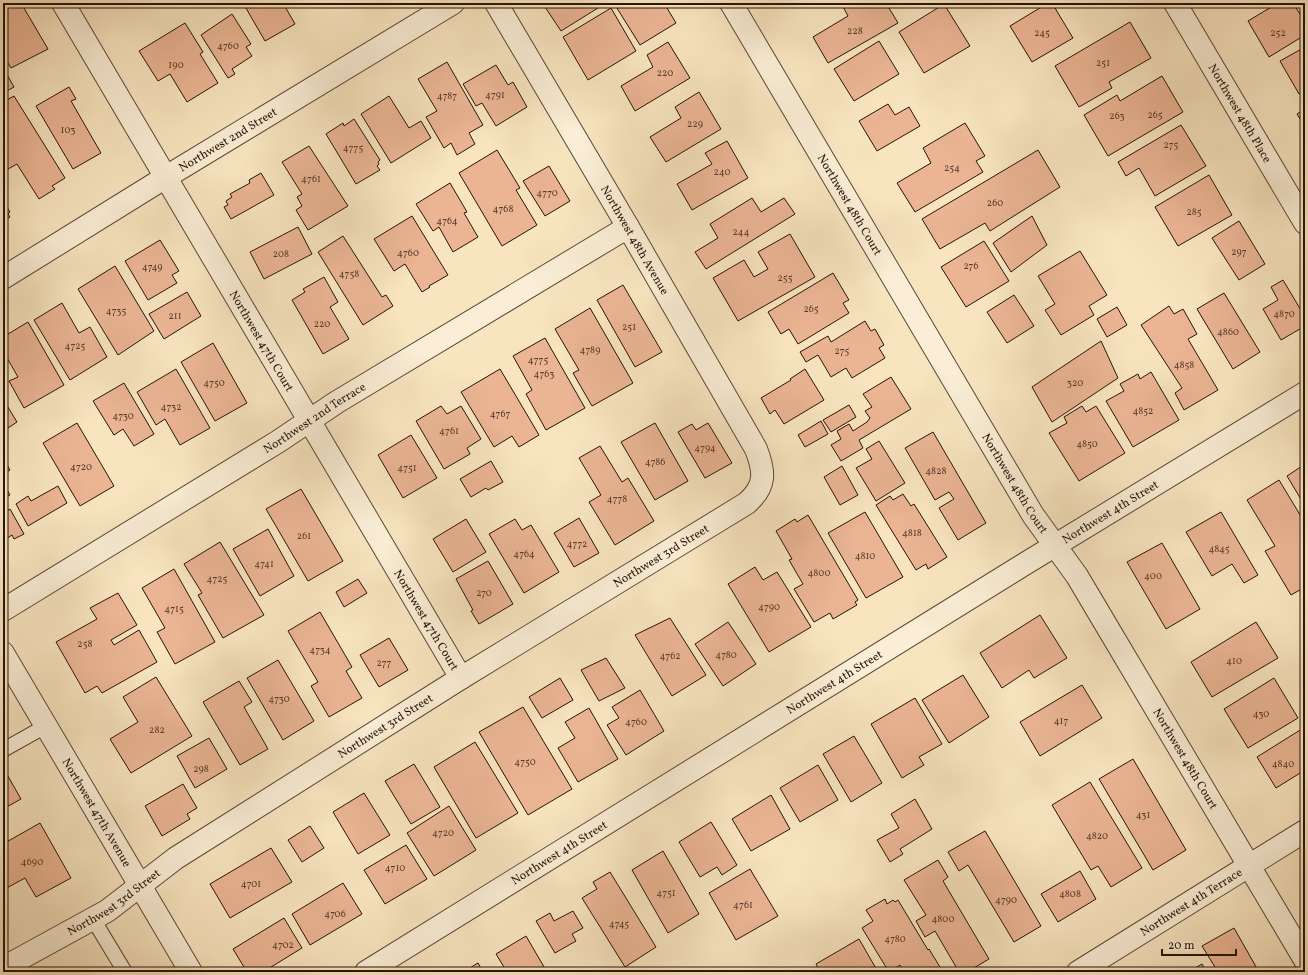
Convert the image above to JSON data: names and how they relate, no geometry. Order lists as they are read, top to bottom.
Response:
{
  "streets": {
    "street": [
      "Northwest 48th Place",
      "Northwest 2nd Street",
      "Northwest 48th Court",
      "Northwest 48th Avenue",
      "Northwest 47th Court",
      "Northwest 2nd Terrace",
      "Northwest 4th Street",
      "Northwest 3rd Street",
      "Northwest 47th Avenue",
      "Northwest 4th Terrace"
    ]
  },
  "crossings": [
    ["Northwest 2nd Street", "Northwest 47th Court"],
    ["Northwest 48th Court", "Northwest 4th Street"],
    ["Northwest 48th Court", "Northwest 4th Terrace"],
    ["Northwest 48th Avenue", "Northwest 2nd Terrace"],
    ["Northwest 48th Avenue", "Northwest 3rd Street"],
    ["Northwest 47th Court", "Northwest 2nd Terrace"],
    ["Northwest 47th Court", "Northwest 3rd Street"],
    ["Northwest 3rd Street", "Northwest 47th Avenue"]
  ],
  "house_numbers": [
    "228",
    "245",
    "252",
    "4760",
    "251",
    "190",
    "220",
    "4791",
    "4787",
    "265",
    "263",
    "229",
    "103",
    "275",
    "4775",
    "254",
    "240",
    "4761",
    "4770",
    "260",
    "4768",
    "285",
    "4764",
    "244",
    "297",
    "4760",
    "208",
    "276",
    "4749",
    "4758",
    "255",
    "265",
    "4735",
    "4870",
    "211",
    "220",
    "251",
    "4860",
    "4725",
    "4789",
    "275",
    "4775",
    "4858",
    "4763",
    "4750",
    "320",
    "4732",
    "4852",
    "4767",
    "4730",
    "4761",
    "4850",
    "4794",
    "4786",
    "4720",
    "4751",
    "4828",
    "4778",
    "4818",
    "261",
    "4772",
    "4845",
    "4764",
    "4810",
    "4741",
    "4800",
    "400",
    "4725",
    "270",
    "4790",
    "4715",
    "258",
    "4734",
    "4780",
    "4762",
    "410",
    "277",
    "4730",
    "430",
    "417",
    "4760",
    "282",
    "4750",
    "4840",
    "298",
    "431",
    "4720",
    "4820",
    "4690",
    "4710",
    "4701",
    "4751",
    "4808",
    "4790",
    "4761",
    "4706",
    "4800",
    "4745",
    "4780",
    "4702"
  ],
  "scale_bar": "20 m"
}
